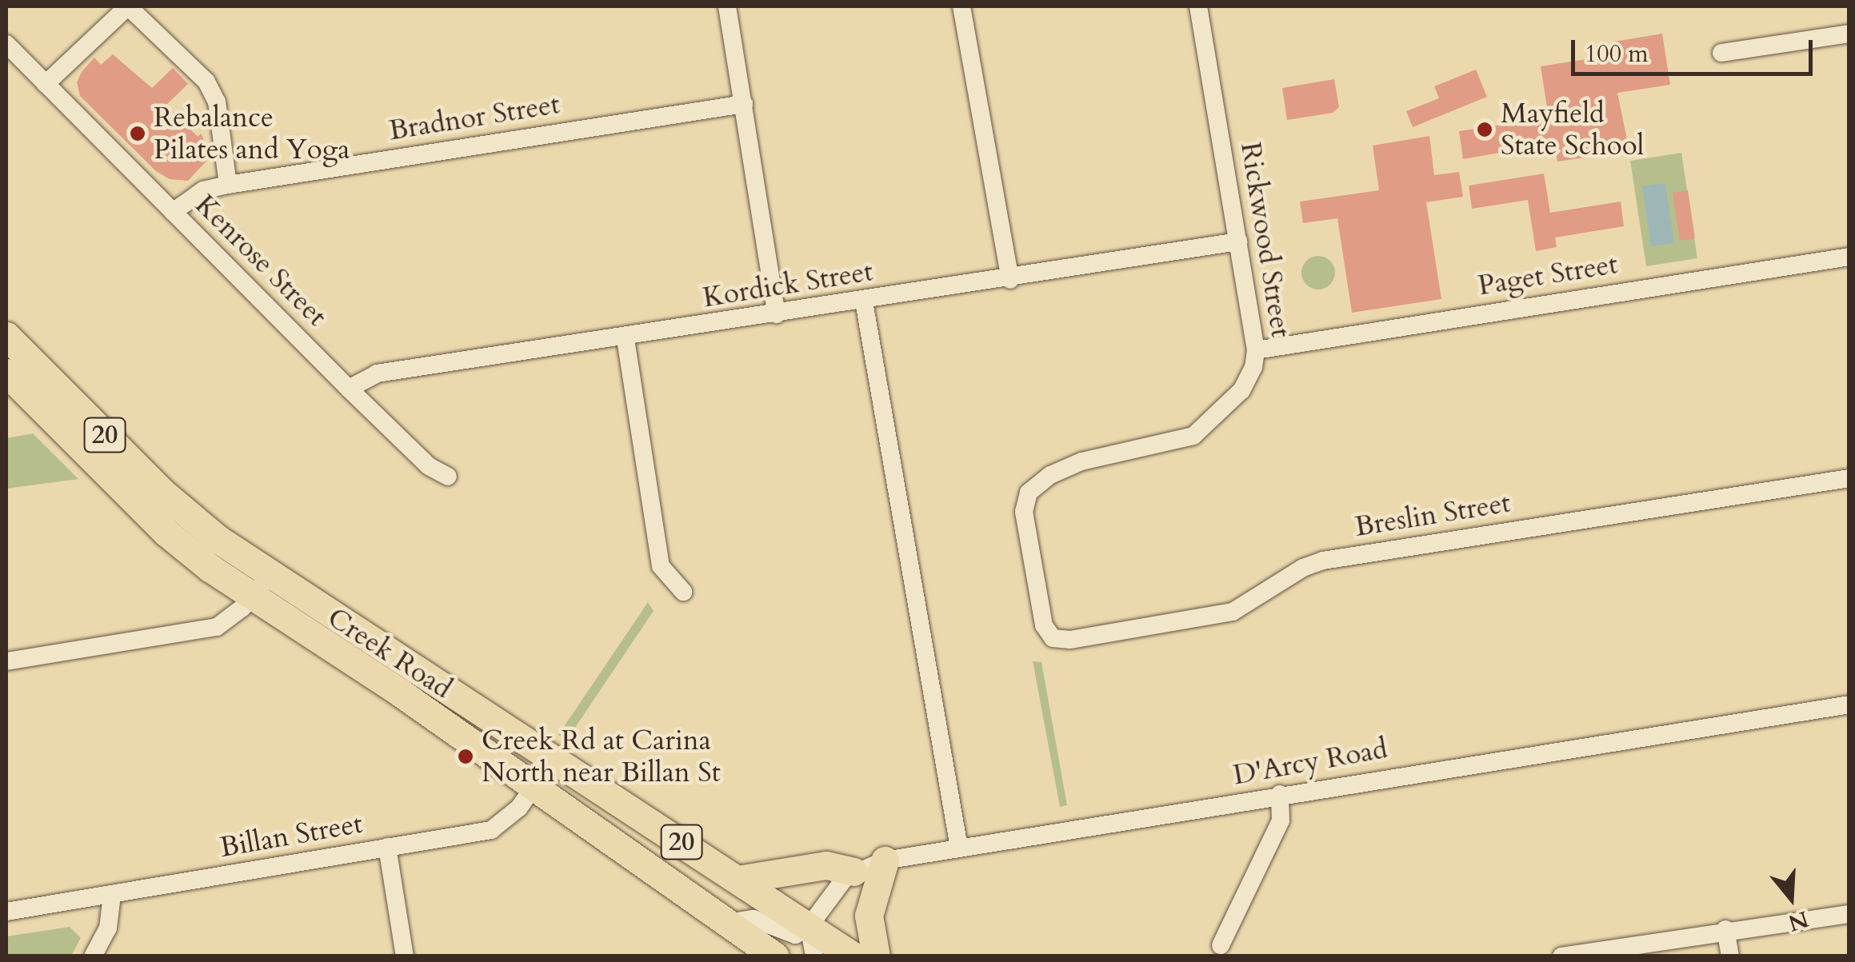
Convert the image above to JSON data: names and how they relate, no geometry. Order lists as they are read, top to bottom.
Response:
{
  "streets": {
    "main road": ["20", "Creek Road"],
    "street": [
      "Bradnor Street",
      "Rickwood Street",
      "Kenrose Street",
      "Paget Street",
      "Kordick Street",
      "Breslin Street",
      "D'Arcy Road",
      "Billan Street"
    ]
  },
  "crossings": [
    ["Bradnor Street", "Kenrose Street"],
    ["Rickwood Street", "Paget Street"],
    ["Rickwood Street", "Kordick Street"],
    ["Rickwood Street", "Breslin Street"],
    ["Kenrose Street", "Kordick Street"],
    ["Creek Road", "D'Arcy Road"],
    ["Creek Road", "Billan Street"]
  ],
  "places": ["Mayfield State School", "Rebalance Pilates and Yoga", "Creek Rd at Carina North near Billan St"],
  "scale_bar": "100 m",
  "north": "bottom"
}
